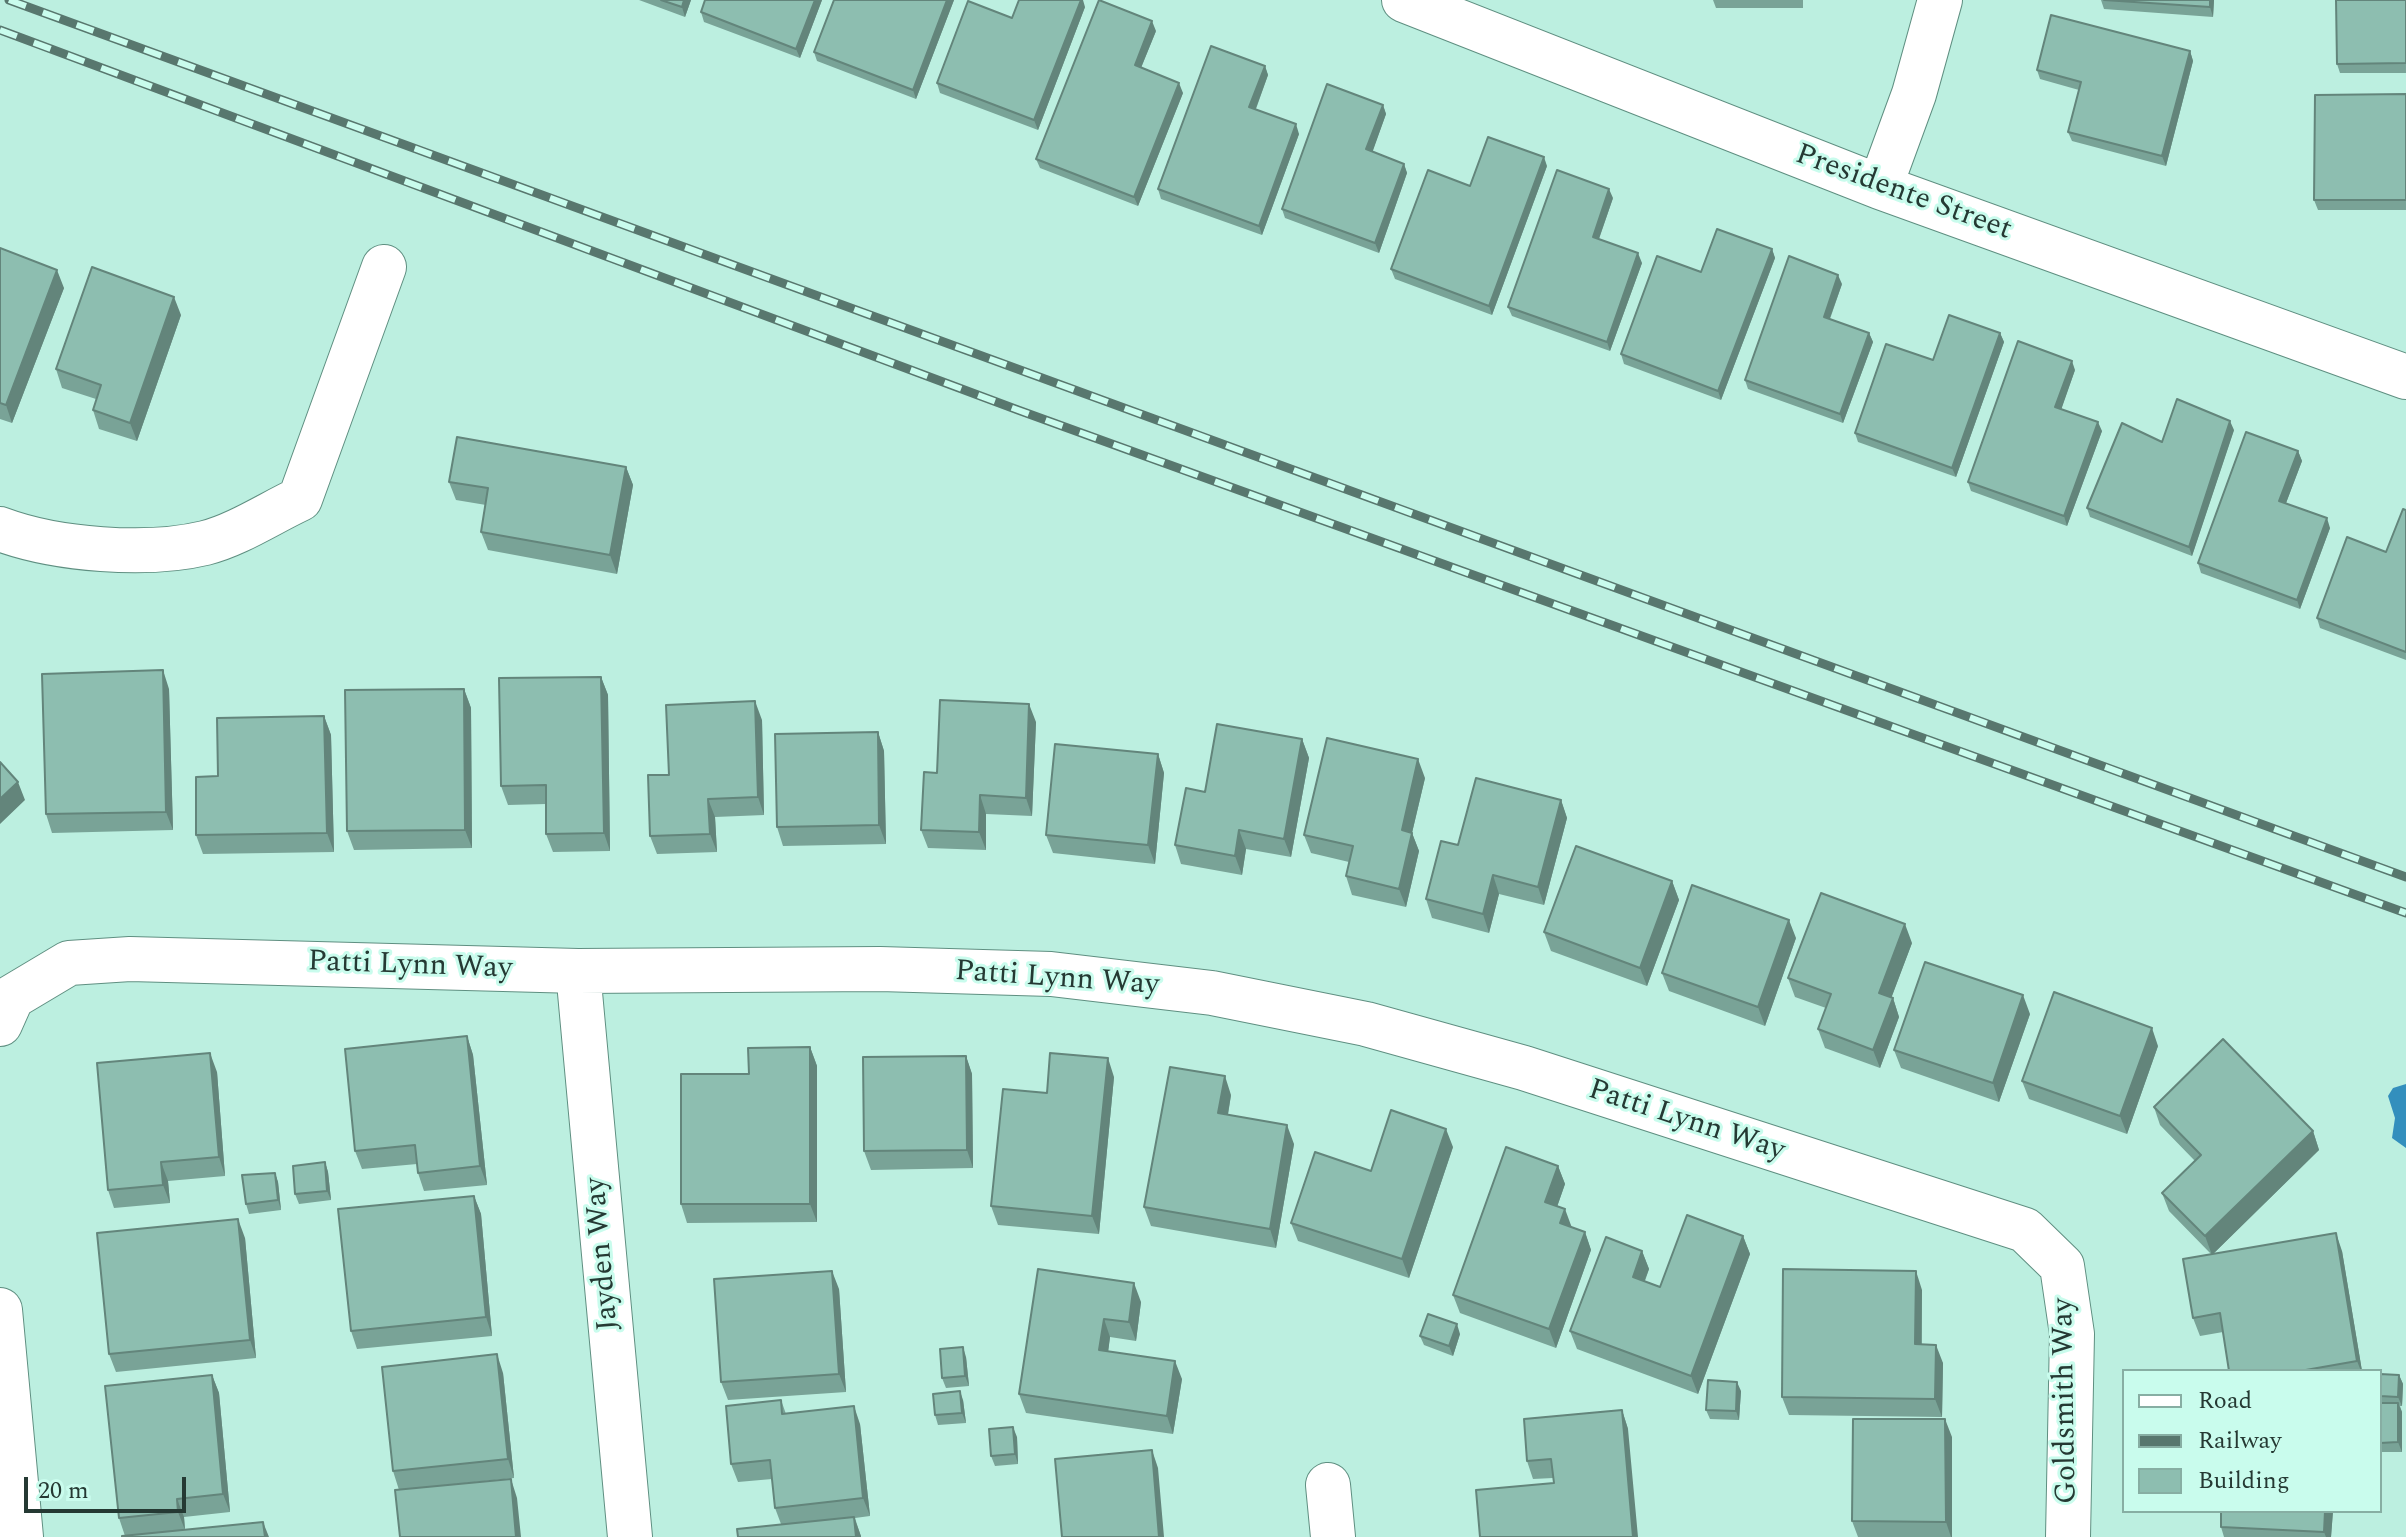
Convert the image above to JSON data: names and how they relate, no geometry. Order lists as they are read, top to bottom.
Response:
{
  "streets": {
    "street": [
      "Presidente Street",
      "Patti Lynn Way",
      "Jayden Way",
      "Goldsmith Way"
    ]
  },
  "crossings": [
    ["Patti Lynn Way", "Jayden Way"],
    ["Patti Lynn Way", "Goldsmith Way"]
  ],
  "legend": ["Road", "Railway", "Building"],
  "scale_bar": "20 m"
}
